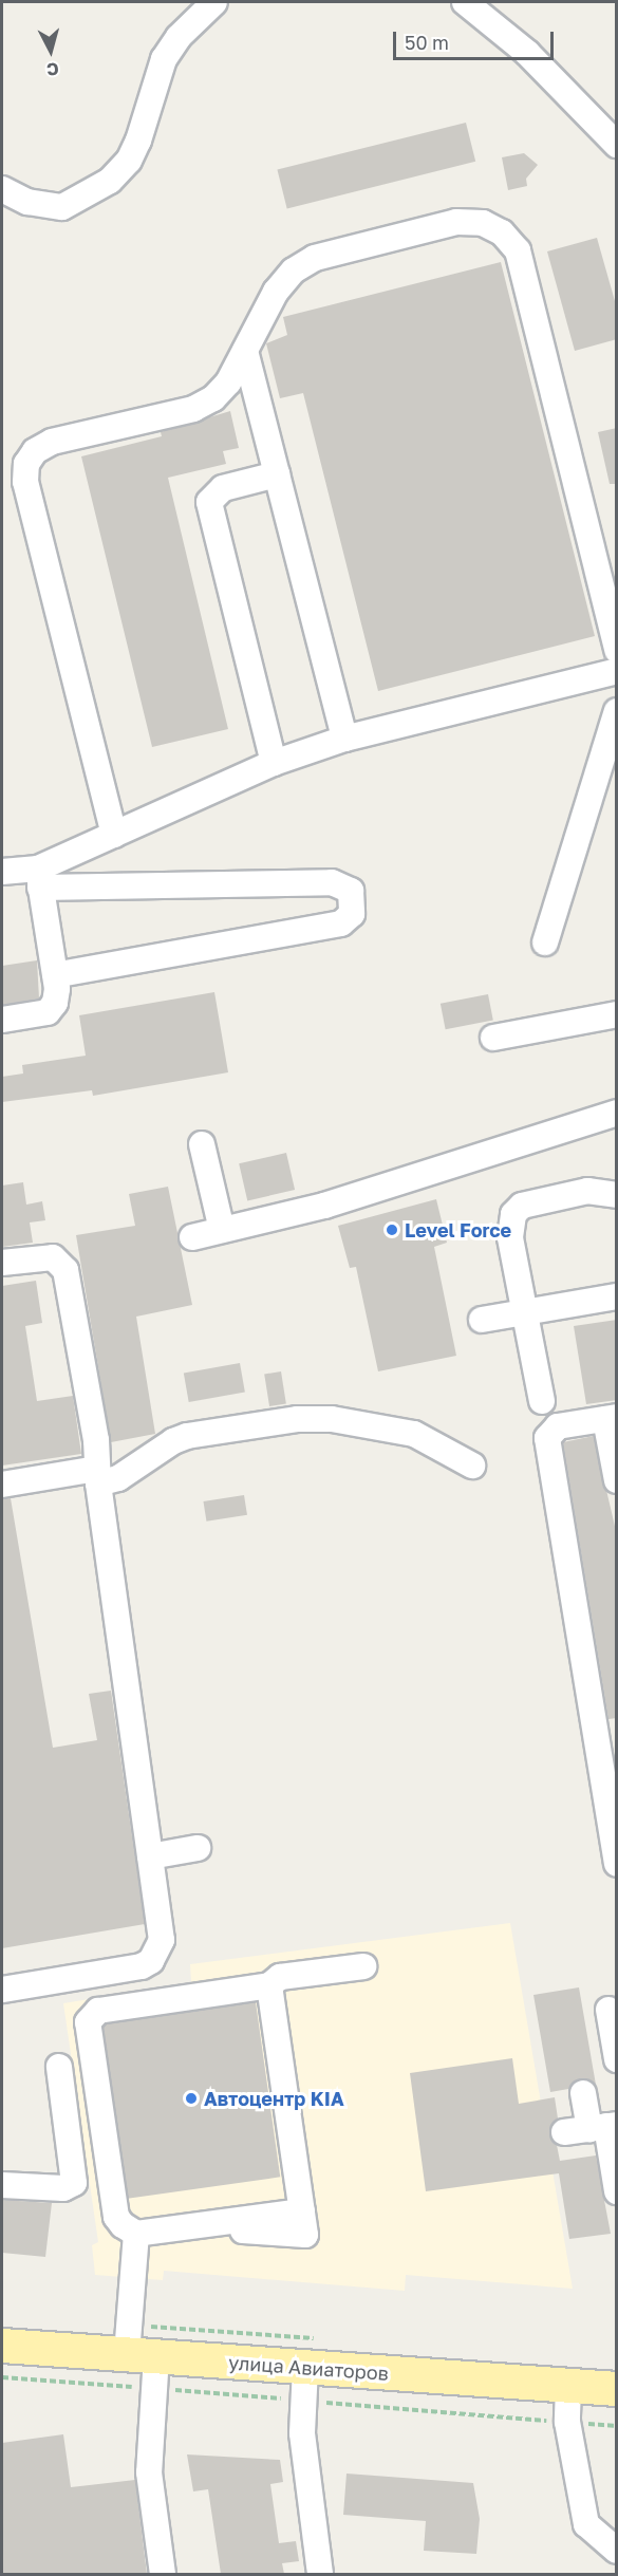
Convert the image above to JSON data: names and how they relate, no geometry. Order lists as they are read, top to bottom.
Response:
{
  "streets": {
    "main road": ["улица Авиаторов"]
  },
  "places": ["Level Force", "Автоцентр KIA"],
  "scale_bar": "50 m",
  "north": "bottom"
}
